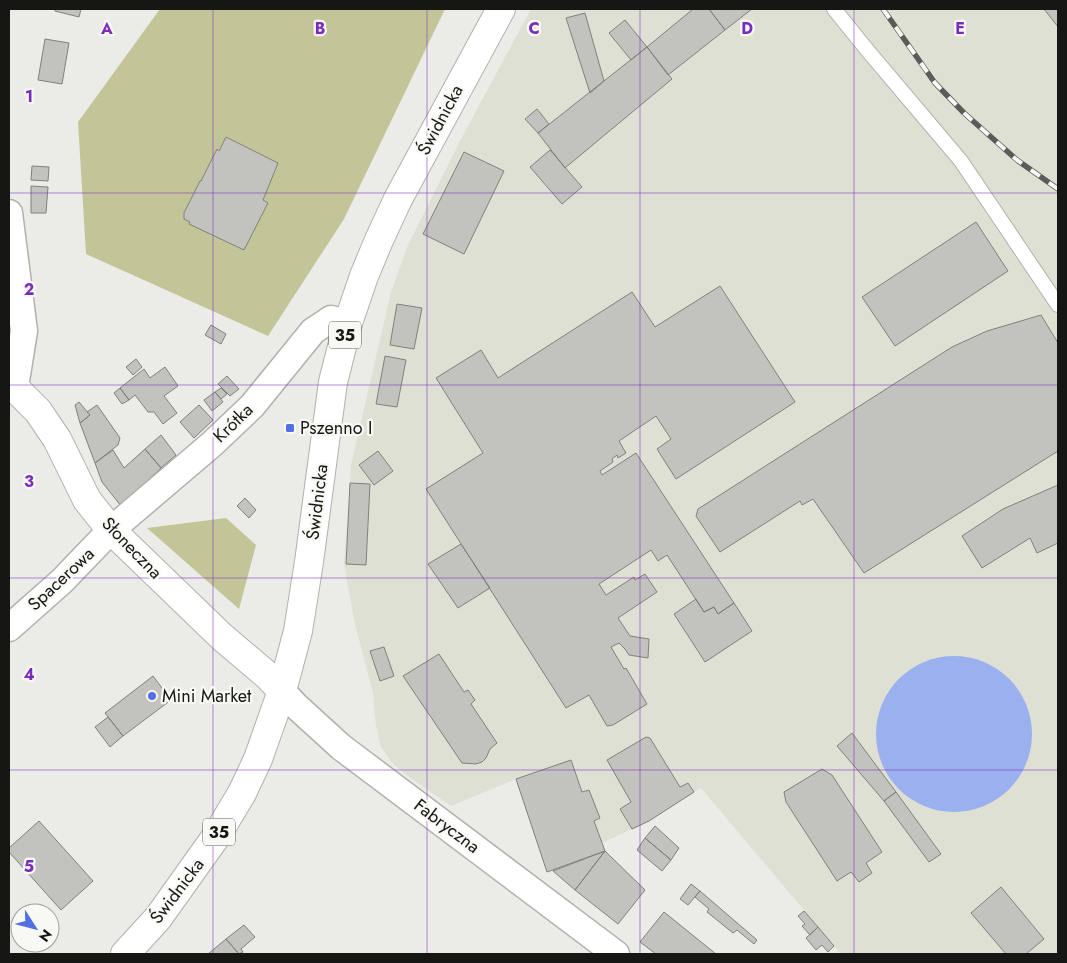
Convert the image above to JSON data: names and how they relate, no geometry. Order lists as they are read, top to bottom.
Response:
{
  "streets": {
    "main road": ["Świdnicka", "35", "Słoneczna"],
    "street": ["Krótka", "Spacerowa", "Fabryczna"]
  },
  "crossings": [
    ["Świdnicka", "Krótka"],
    ["Świdnicka", "Słoneczna"],
    ["Świdnicka", "Fabryczna"],
    ["Krótka", "Słoneczna"],
    ["Krótka", "Spacerowa"],
    ["Słoneczna", "Spacerowa"],
    ["Słoneczna", "Fabryczna"]
  ],
  "places": {
    "transit": ["Pszenno I"],
    "other": ["Mini Market"]
  },
  "north": "bottom right",
  "grid": {
    "columns": [
      "A",
      "B",
      "C",
      "D",
      "E"
    ],
    "rows": [
      "1",
      "2",
      "3",
      "4",
      "5"
    ]
  }
}
